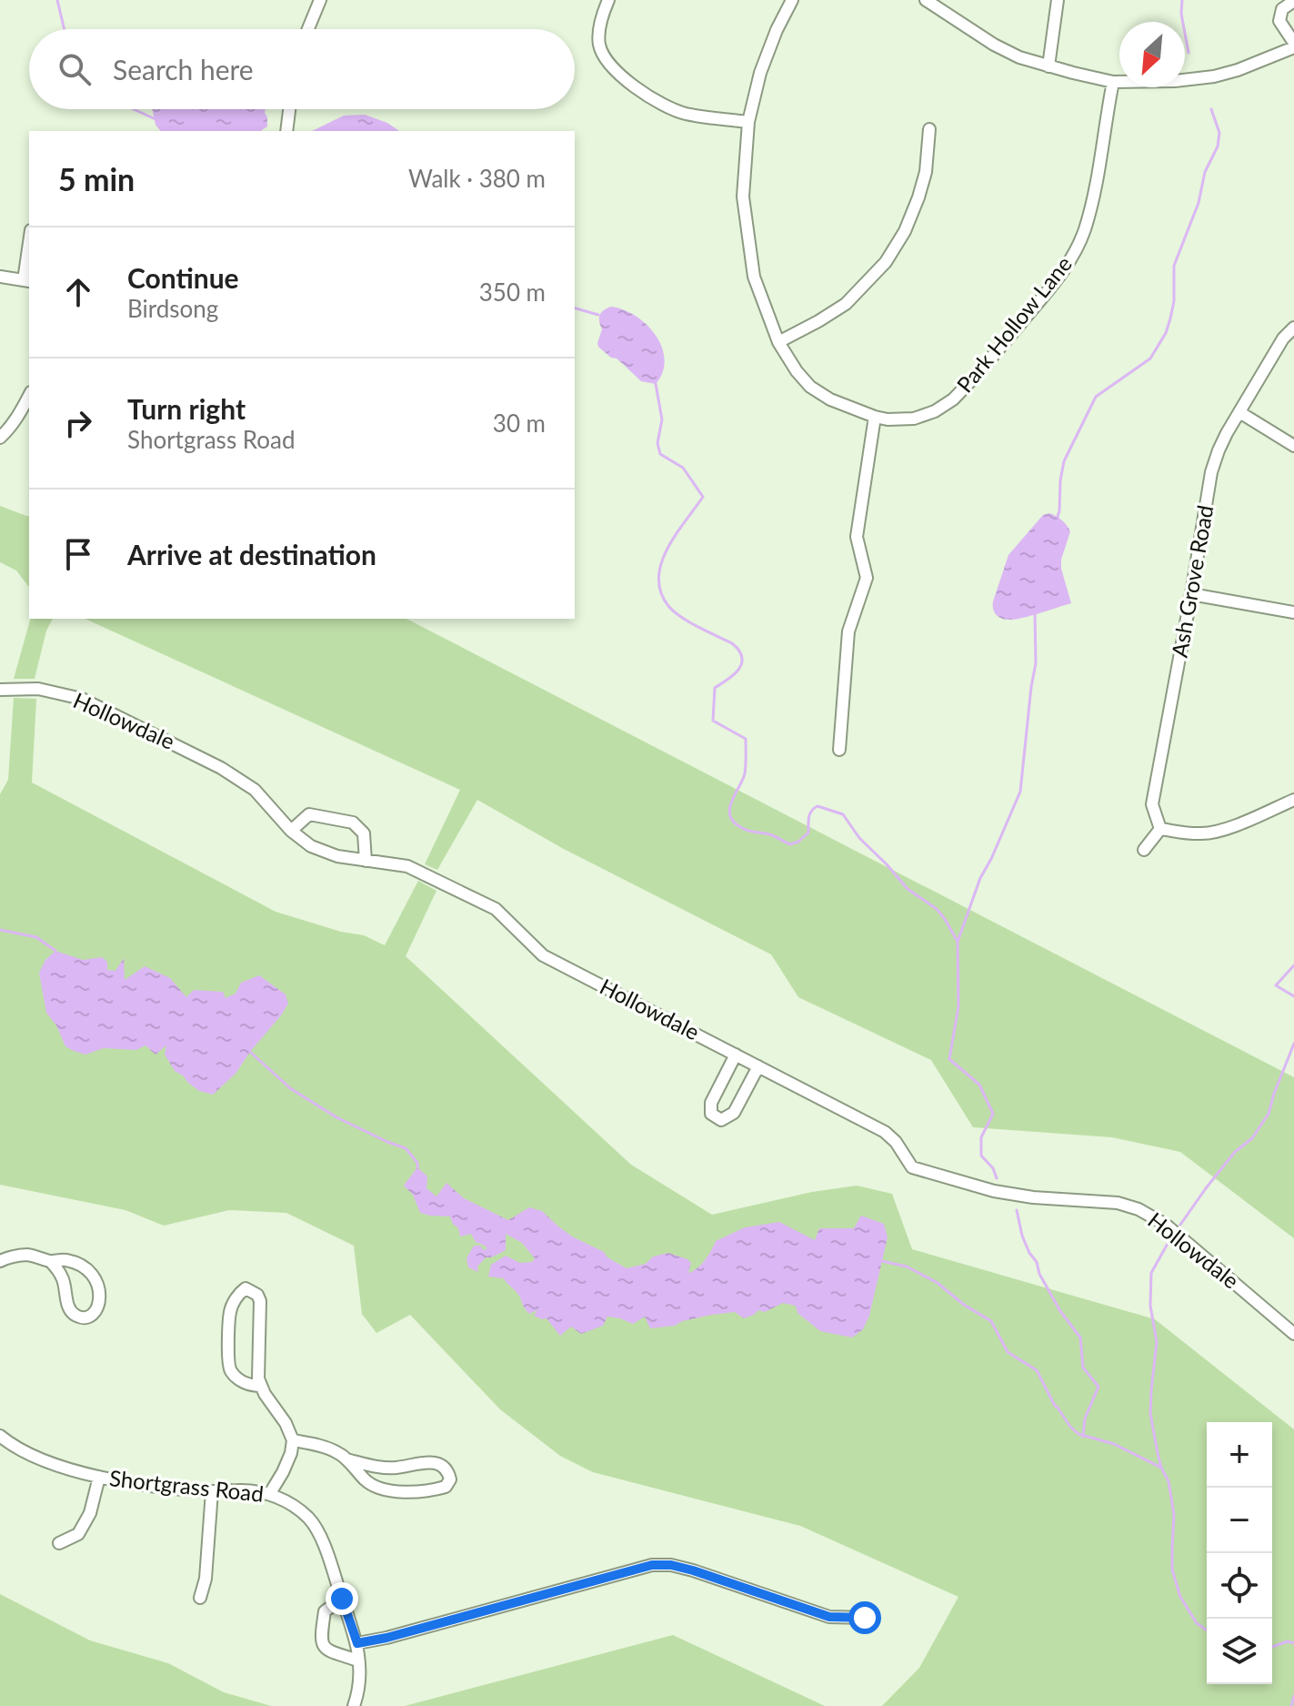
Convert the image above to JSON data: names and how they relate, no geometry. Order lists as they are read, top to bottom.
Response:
{
  "streets": {
    "street": [
      "Park Hollow Lane",
      "Ash Grove Road",
      "Hollowdale",
      "Shortgrass Road"
    ]
  },
  "north": "bottom left",
  "page": {
    "search": "Search here",
    "heading": ["5 min", "Walk · 380 m"],
    "list": [
      ["Continue", "Birdsong", "350 m"],
      ["Turn right", "Shortgrass Road", "30 m"],
      "Arrive at destination"
    ],
    "map_buttons": ["+", "−"]
  }
}
